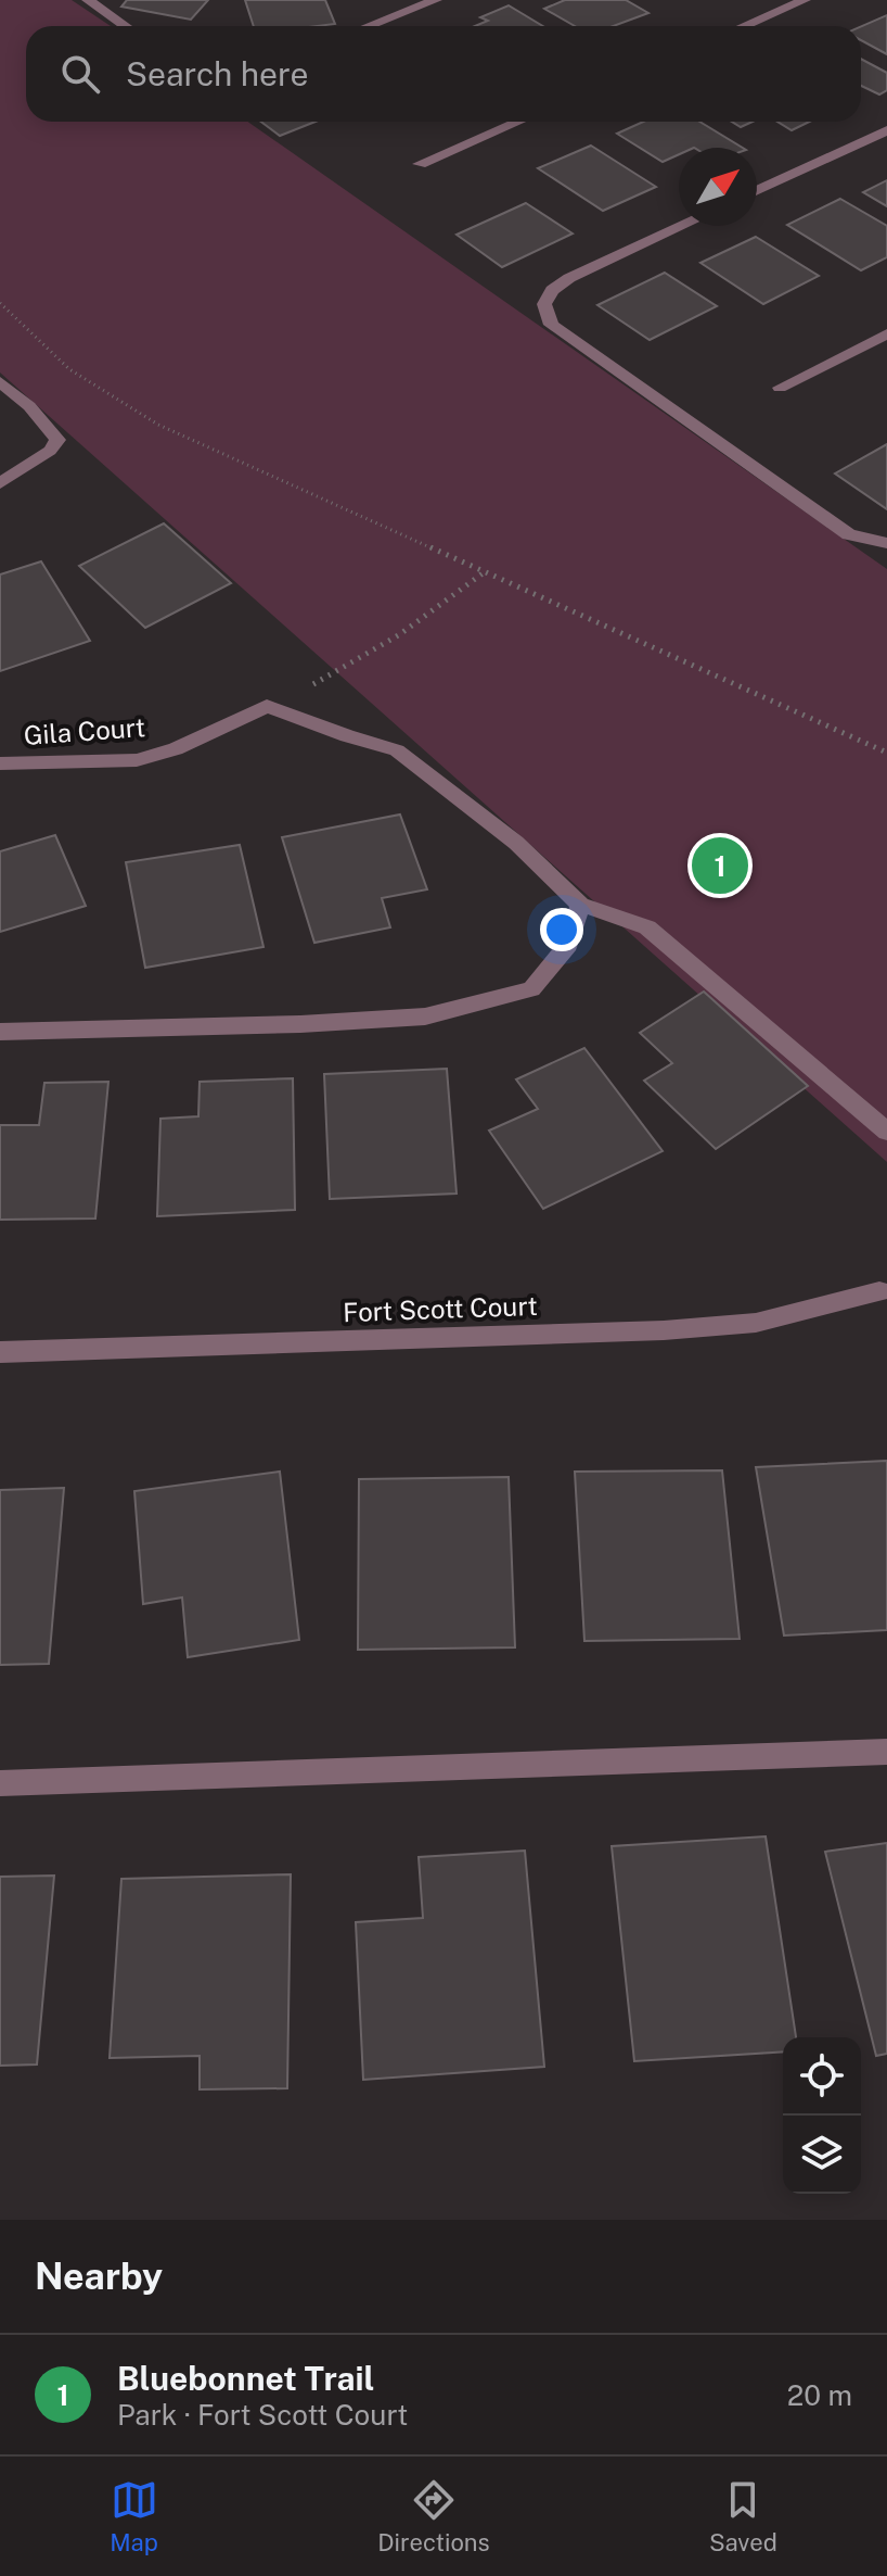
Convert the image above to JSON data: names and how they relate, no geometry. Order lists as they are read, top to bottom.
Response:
{
  "streets": {
    "street": ["Gila Court", "Fort Scott Court"]
  },
  "north": "top right",
  "page": {
    "search": "Search here",
    "pins": "1",
    "heading": "Nearby",
    "list": [
      {
        "mark": "1",
        "name": "Bluebonnet Trail",
        "note": "Park · Fort Scott Court",
        "value": "20 m"
      }
    ],
    "nav": ["Map", "Directions", "Saved"]
  }
}
